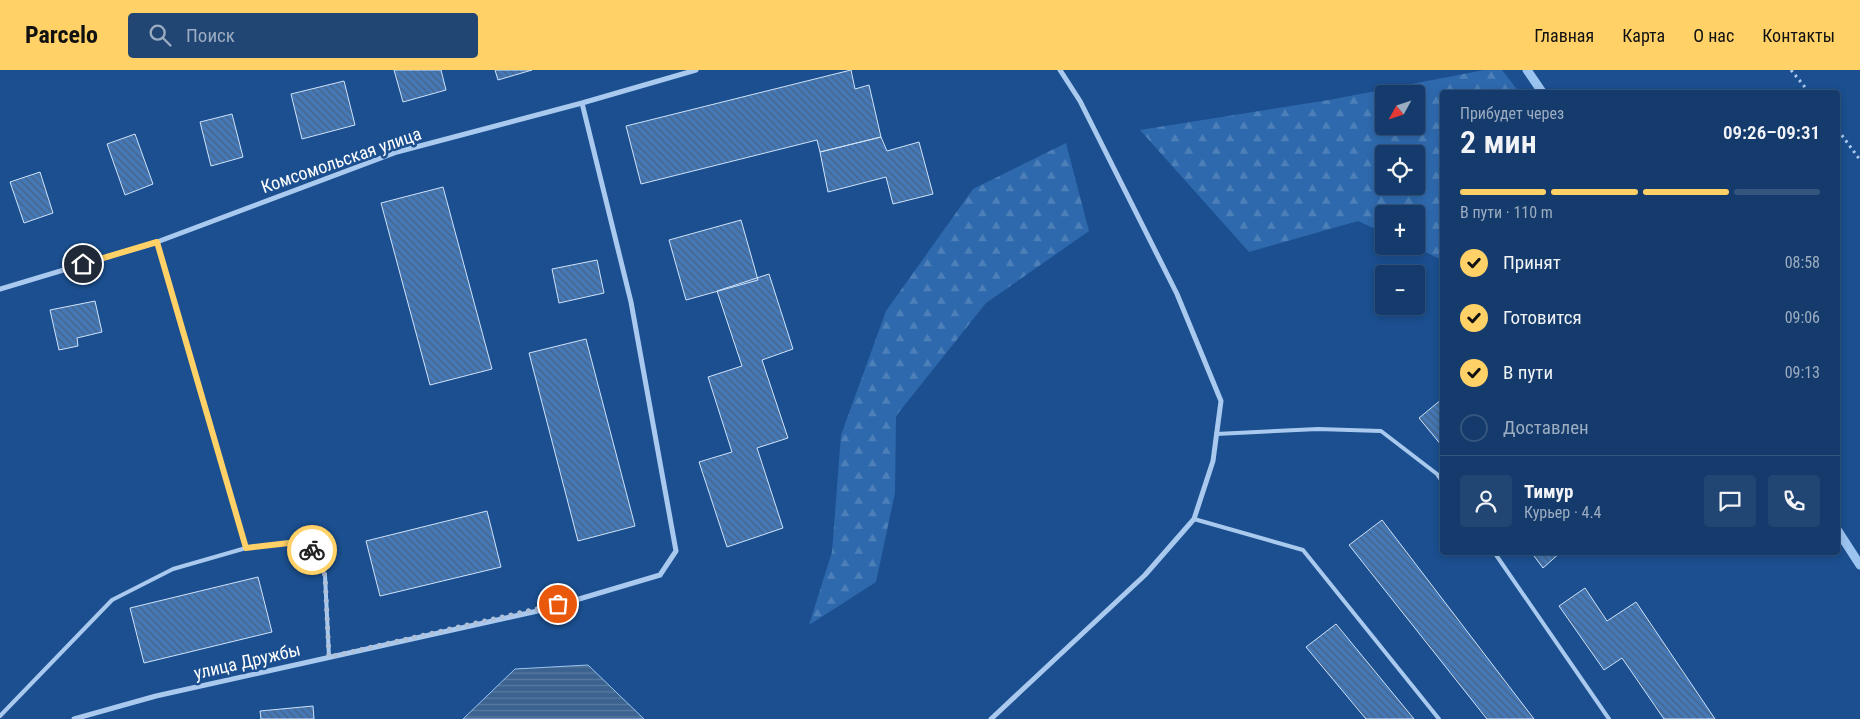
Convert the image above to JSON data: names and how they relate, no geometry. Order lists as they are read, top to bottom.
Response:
{
  "streets": {
    "street": ["Комсомольская улица", "улица Дружбы"]
  },
  "crossings": [
    ["Комсомольская улица", "улица Дружбы"]
  ],
  "north": "bottom left",
  "page": {
    "header": "Parcelo",
    "search": "Поиск",
    "nav": [
      "Главная",
      "Карта",
      "О нас",
      "Контакты"
    ],
    "map_buttons": ["+", "−"],
    "heading": ["2 мин", "Прибудет через", "09:26–09:31"],
    "panel": ["Тимур", "Курьер · 4.4"],
    "bar": "В пути · 110 m",
    "list": [
      ["Принят", "08:58"],
      ["Готовится", "09:06"],
      ["В пути", "09:13"],
      "Доставлен"
    ]
  }
}
